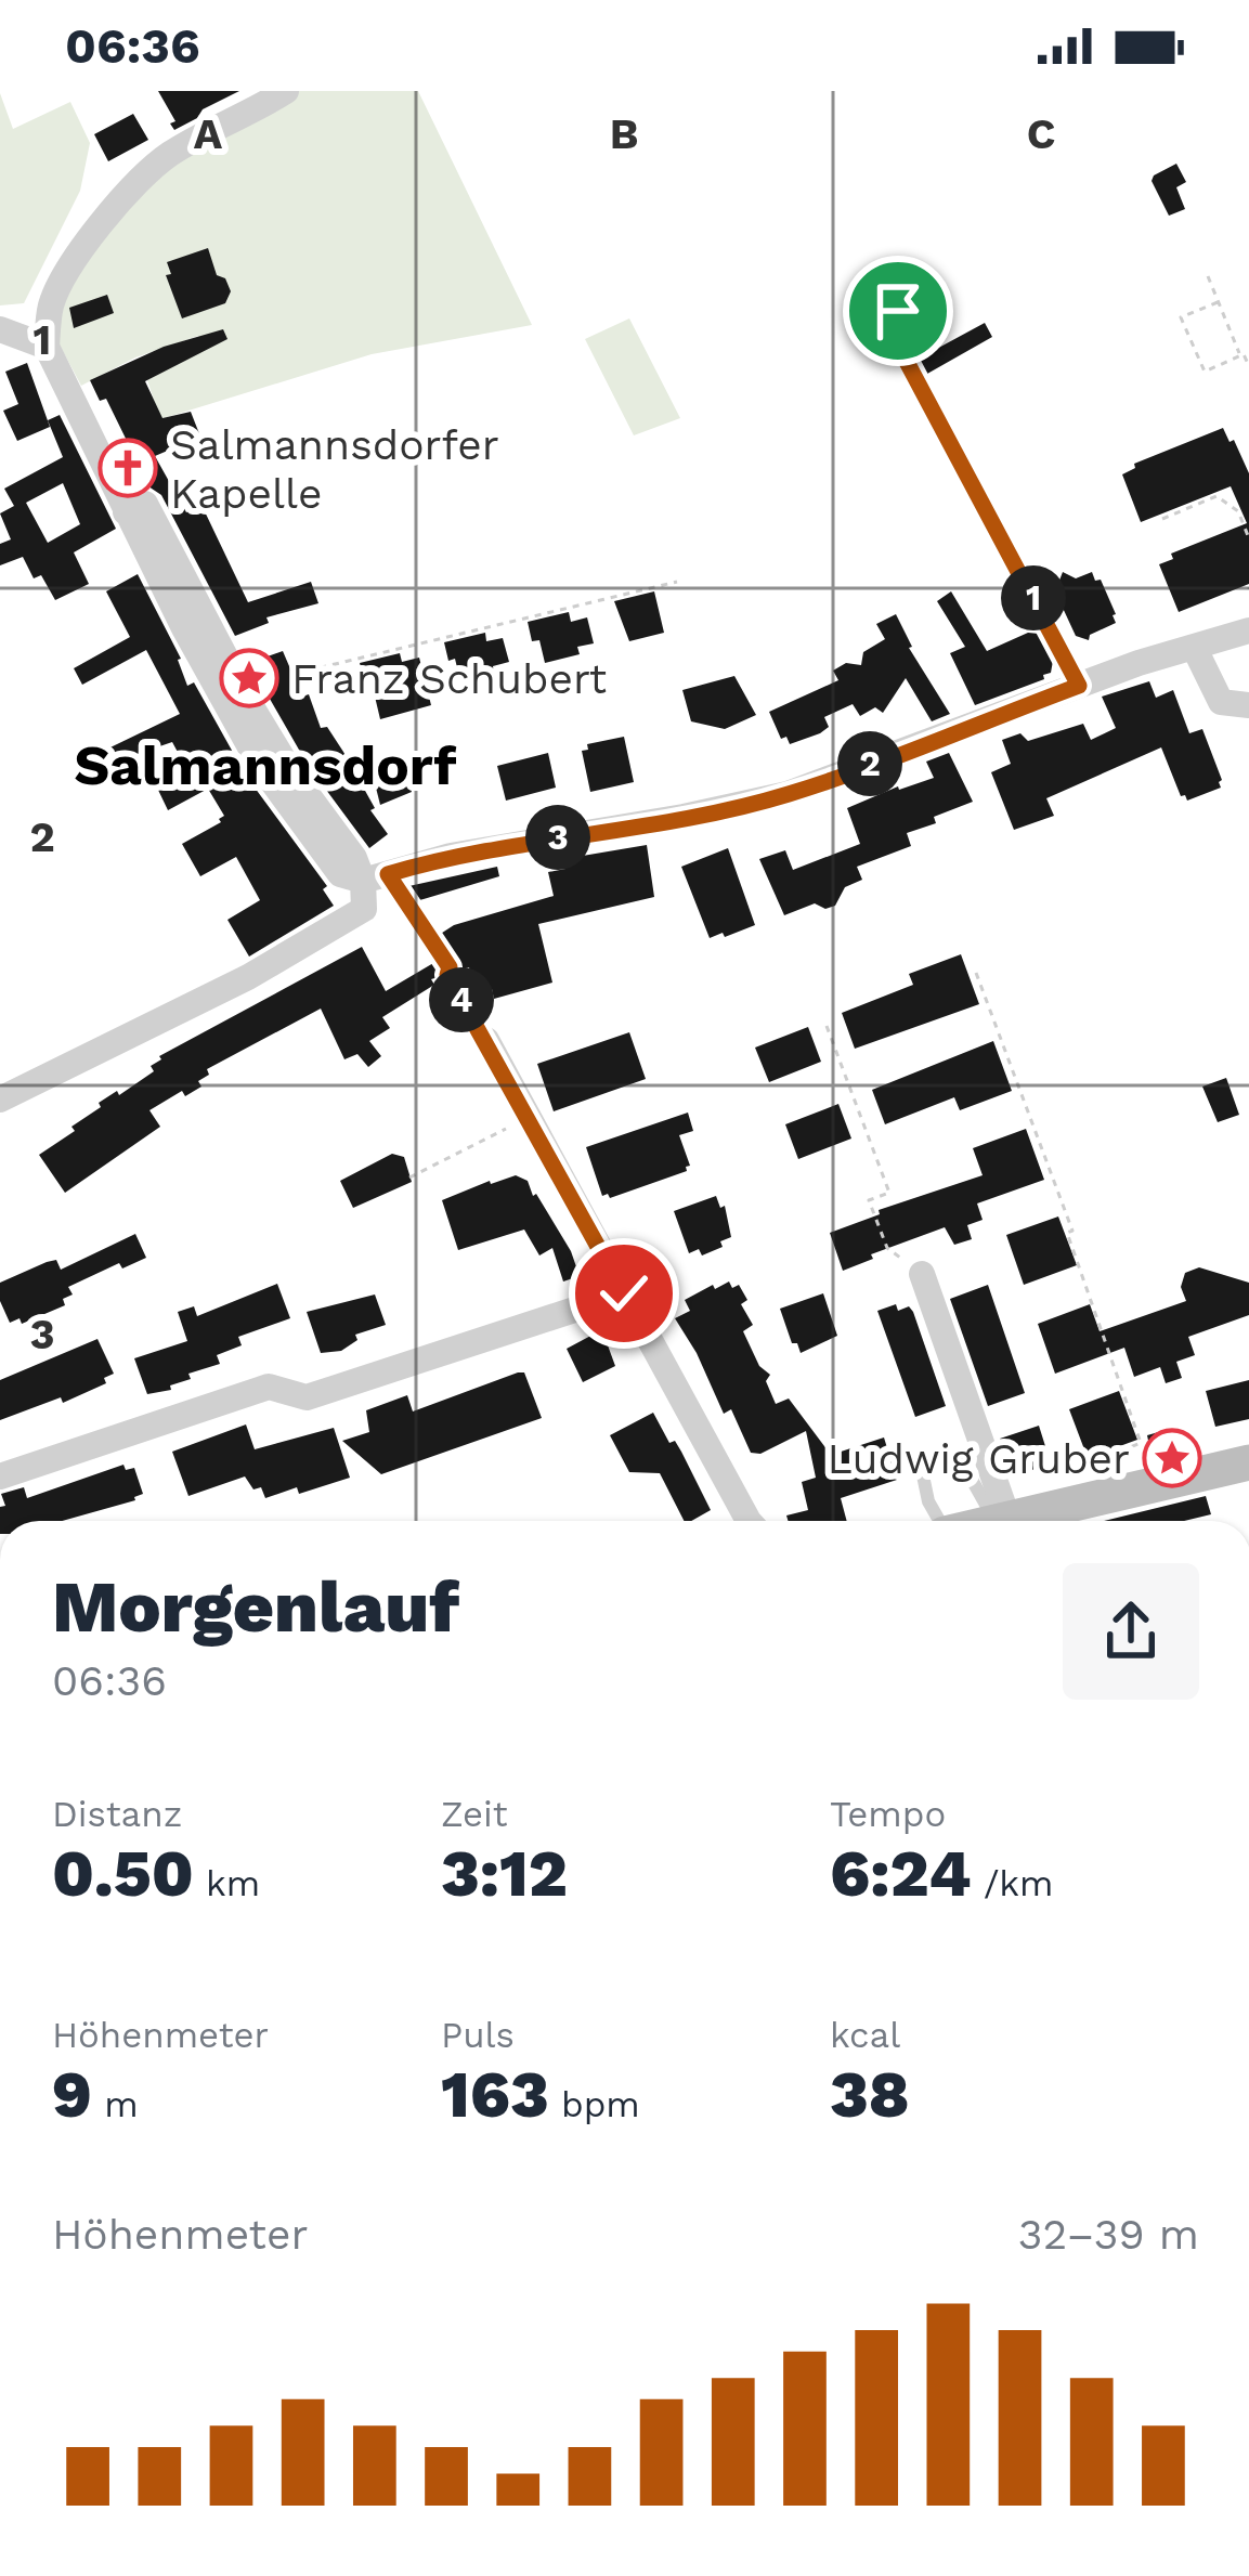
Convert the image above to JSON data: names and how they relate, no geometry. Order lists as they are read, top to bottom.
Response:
{
  "districts": ["Salmannsdorf"],
  "places": {
    "church": ["Salmannsdorfer Kapelle"],
    "place": ["Franz Schubert", "Ludwig Gruber"]
  },
  "page": {
    "status": "06:36",
    "pins": [
      "1",
      "2",
      "3",
      "4"
    ],
    "heading": ["Morgenlauf", "06:36"],
    "stats": [
      ["Distanz", "0.50 km"],
      ["Zeit", "3:12"],
      ["Tempo", "6:24 /km"],
      ["Höhenmeter", "9 m"],
      ["Puls", "163 bpm"],
      ["kcal", "38"]
    ],
    "chart": ["Höhenmeter", "32–39 m"]
  },
  "grid": {
    "columns": ["A", "B", "C"],
    "rows": ["1", "2", "3"]
  }
}
